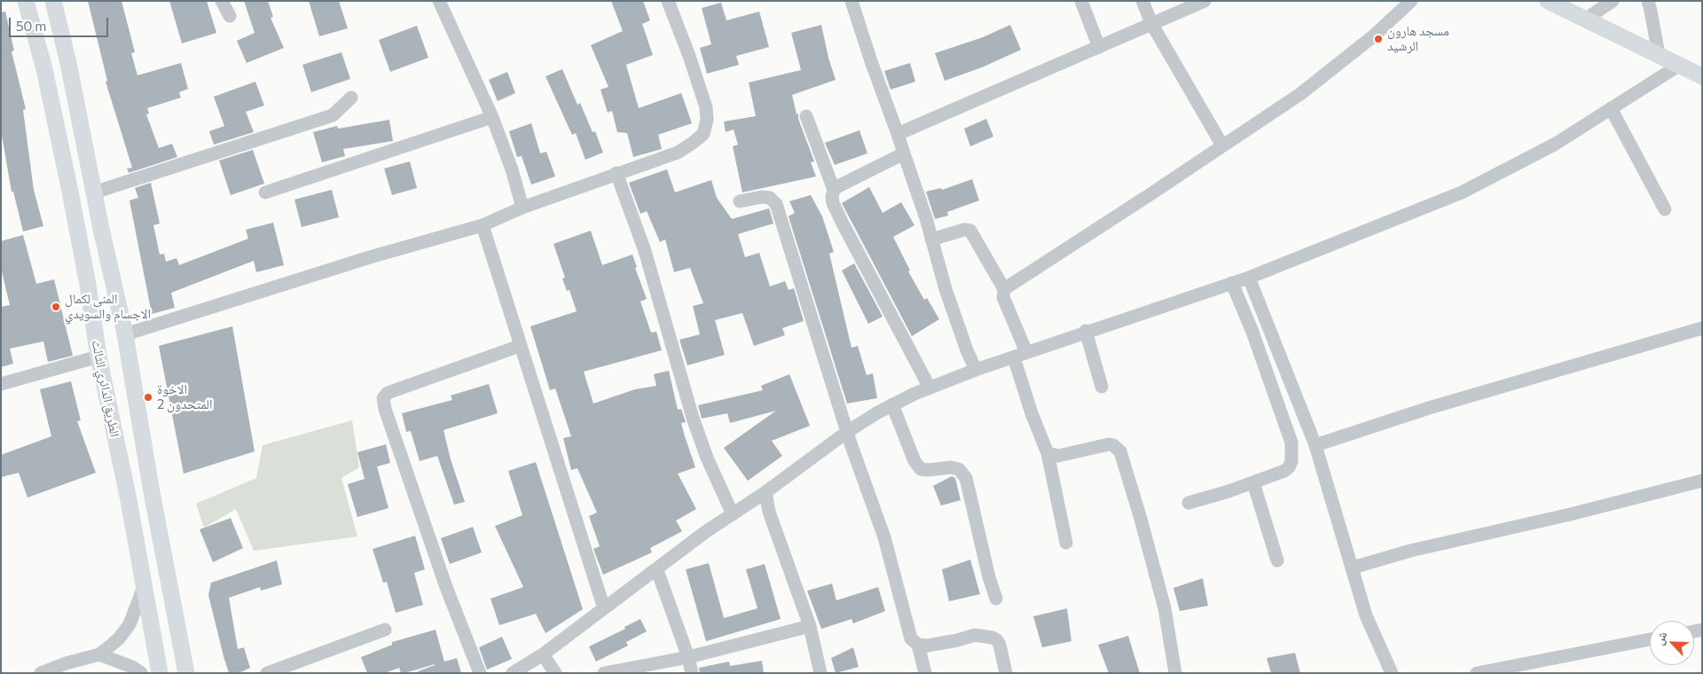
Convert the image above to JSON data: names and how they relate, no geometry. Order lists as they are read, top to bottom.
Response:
{
  "streets": {
    "main road": ["الطريق الدائري الثالث"]
  },
  "places": ["مسجد هارون الرشيد", "المنى لكمال الاجسام والسويدي", "الاخوة المتحدون 2"],
  "scale_bar": "50 m",
  "north": "top left"
}
